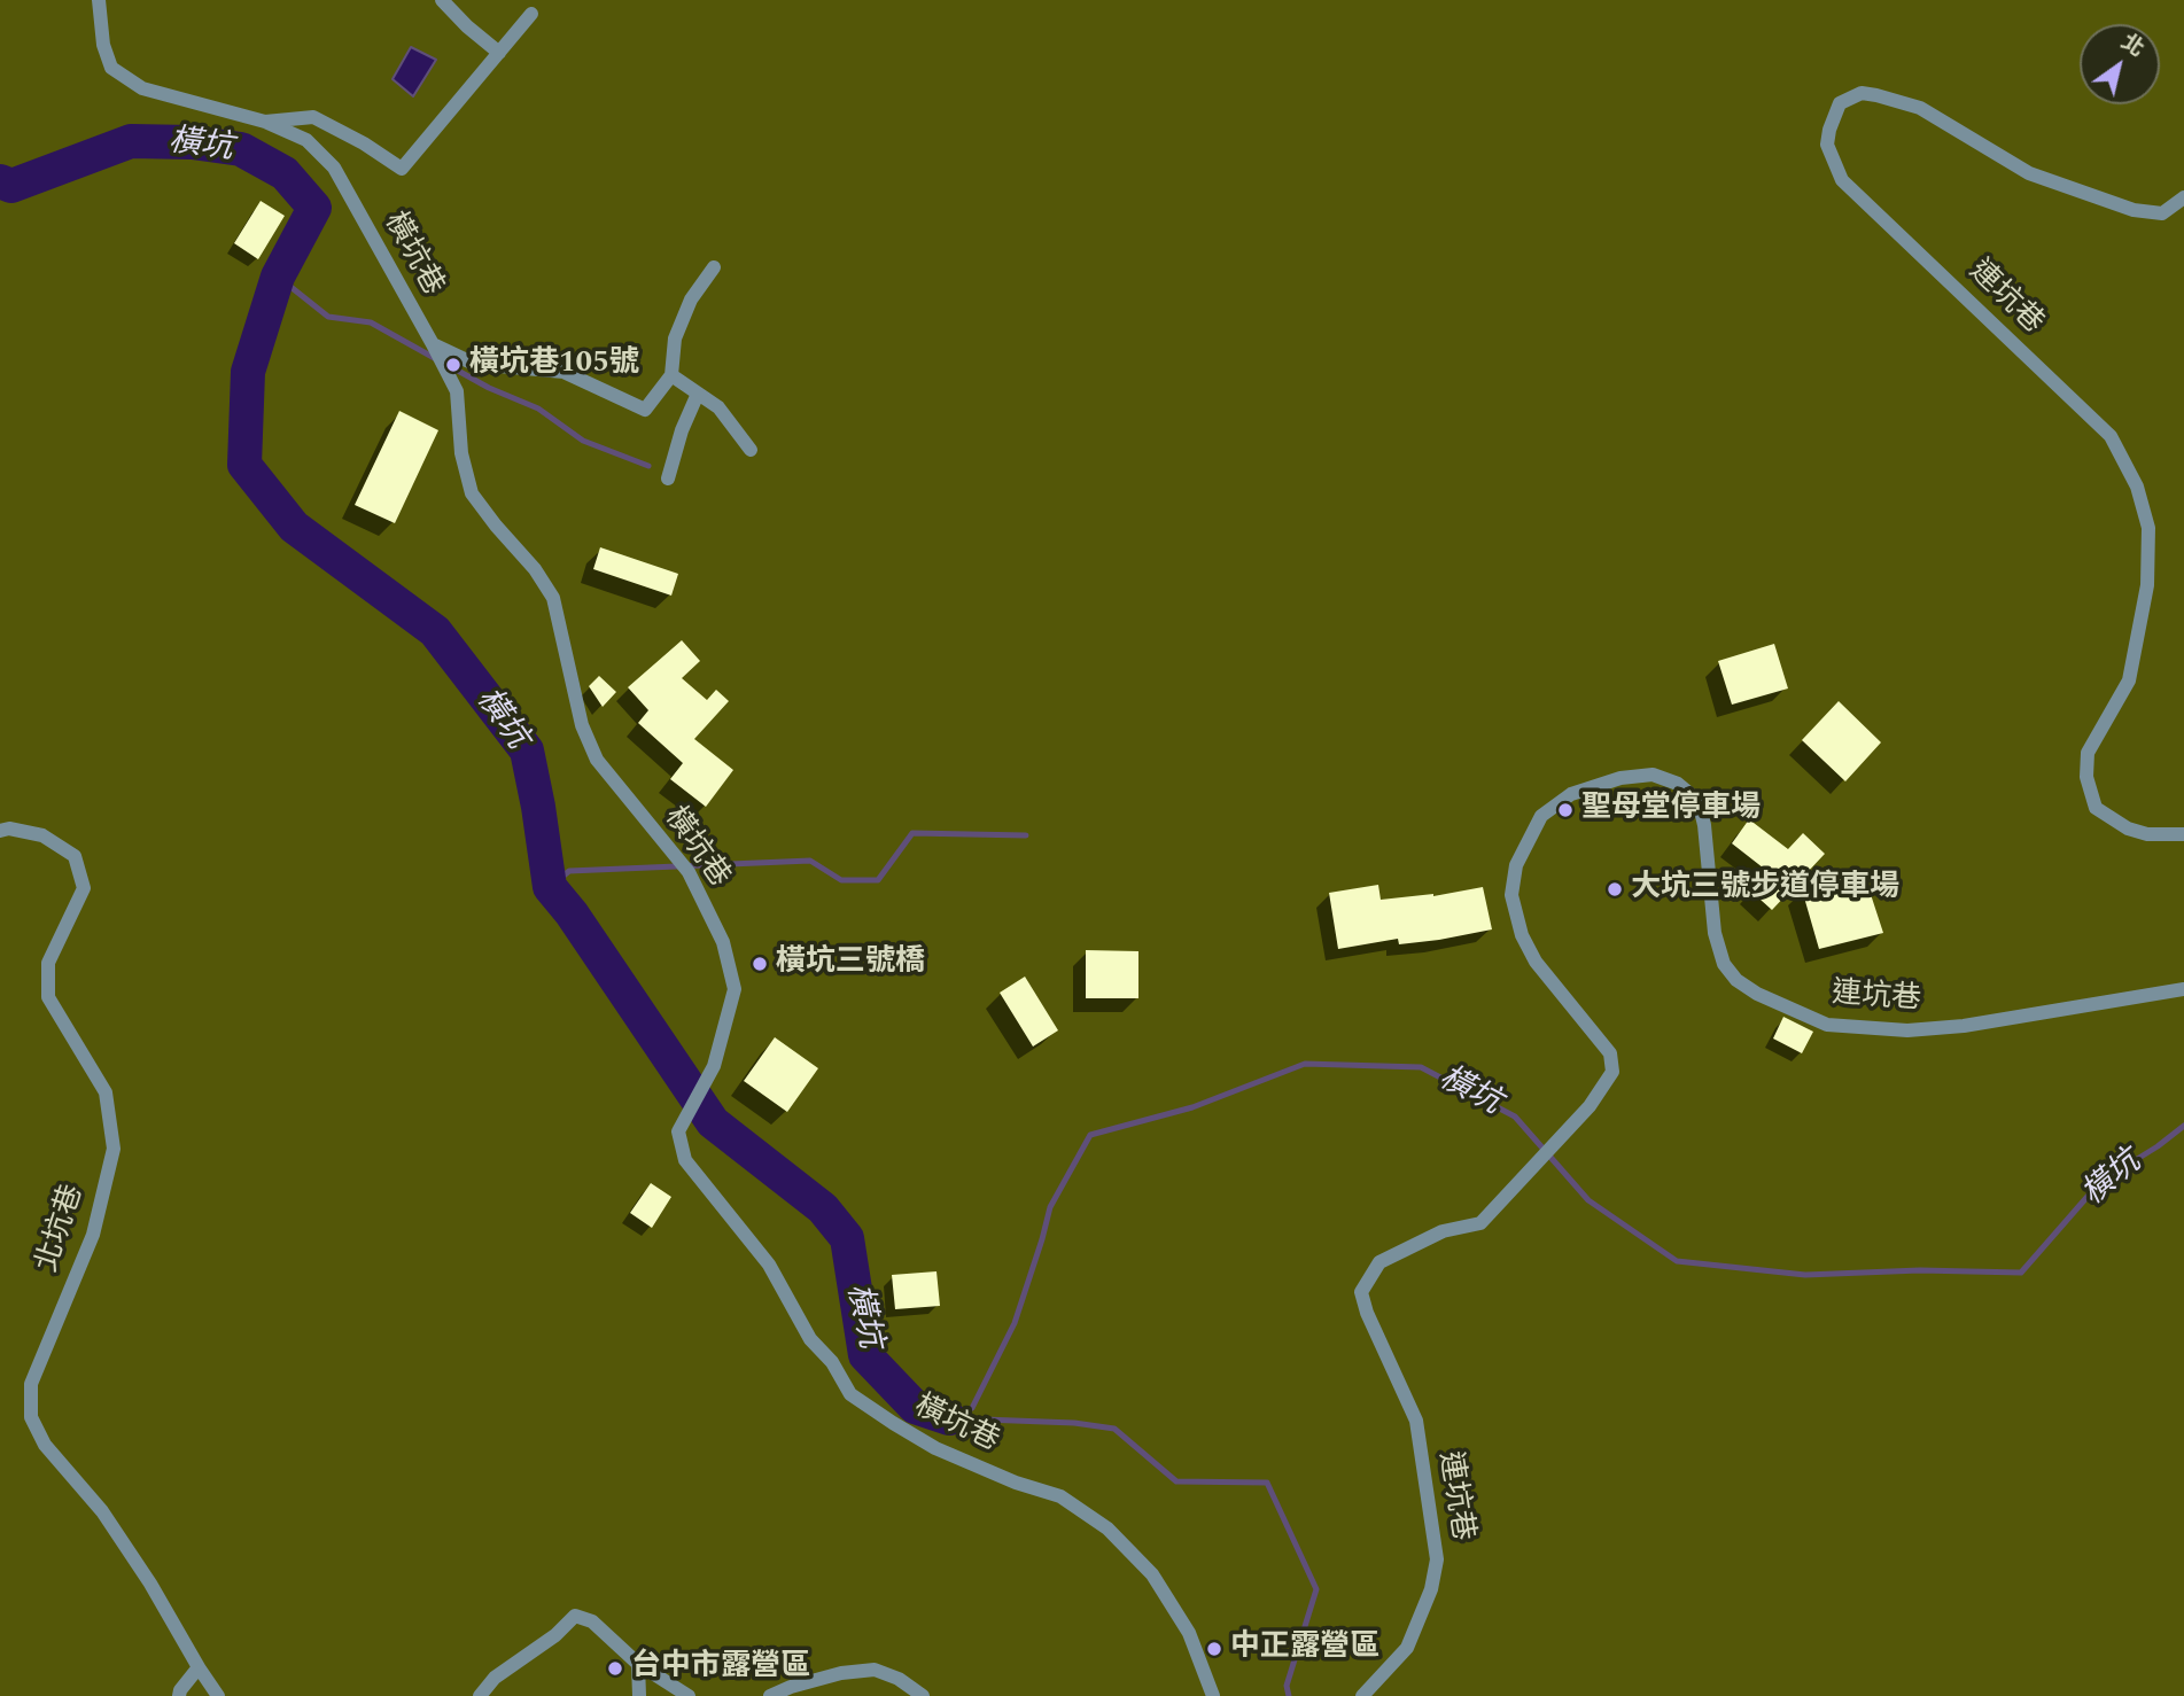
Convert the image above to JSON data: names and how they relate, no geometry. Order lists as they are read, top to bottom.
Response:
{
  "streets": {
    "street": ["橫坑巷", "連坑巷", "北坑巷"]
  },
  "water": ["橫坑"],
  "places": [
    "橫坑巷105號",
    "聖母堂停車場",
    "大坑三號步道停車場",
    "橫坑三號橋",
    "中正露營區",
    "台中市露營區"
  ],
  "north": "top right"
}
